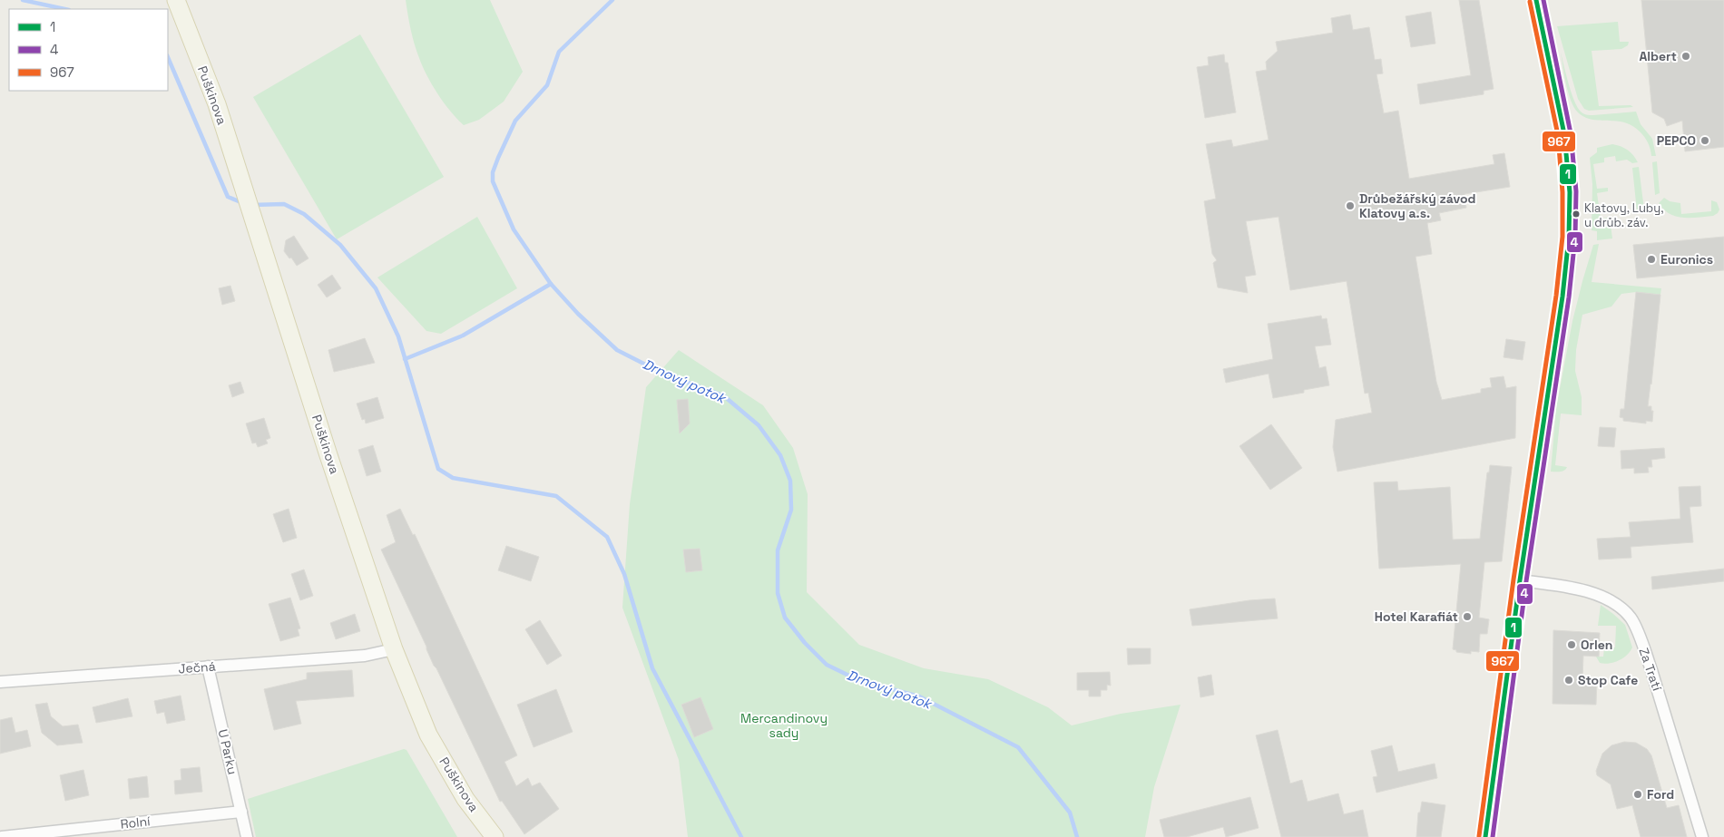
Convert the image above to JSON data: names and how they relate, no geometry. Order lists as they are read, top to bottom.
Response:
{
  "streets": {
    "main road": ["Puškinova"],
    "street": [
      "Ječná",
      "Za Tratí",
      "U Parku",
      "Rolní"
    ]
  },
  "crossings": [
    ["Puškinova", "Ječná"],
    ["Ječná", "U Parku"],
    ["U Parku", "Rolní"]
  ],
  "water": ["Drnový potok"],
  "parks": ["Mercandinovy sady"],
  "places": [
    "Albert",
    "PEPCO",
    "Drůbežářský závod Klatovy a.s.",
    "Klatovy, Luby, u drůb. záv.",
    "Euronics",
    "Hotel Karafiát",
    "Orlen",
    "Stop Cafe",
    "Ford"
  ],
  "lines": ["transit line 1", "transit line 4", "transit line 967"],
  "legend": ["1", "4", "967"]
}
